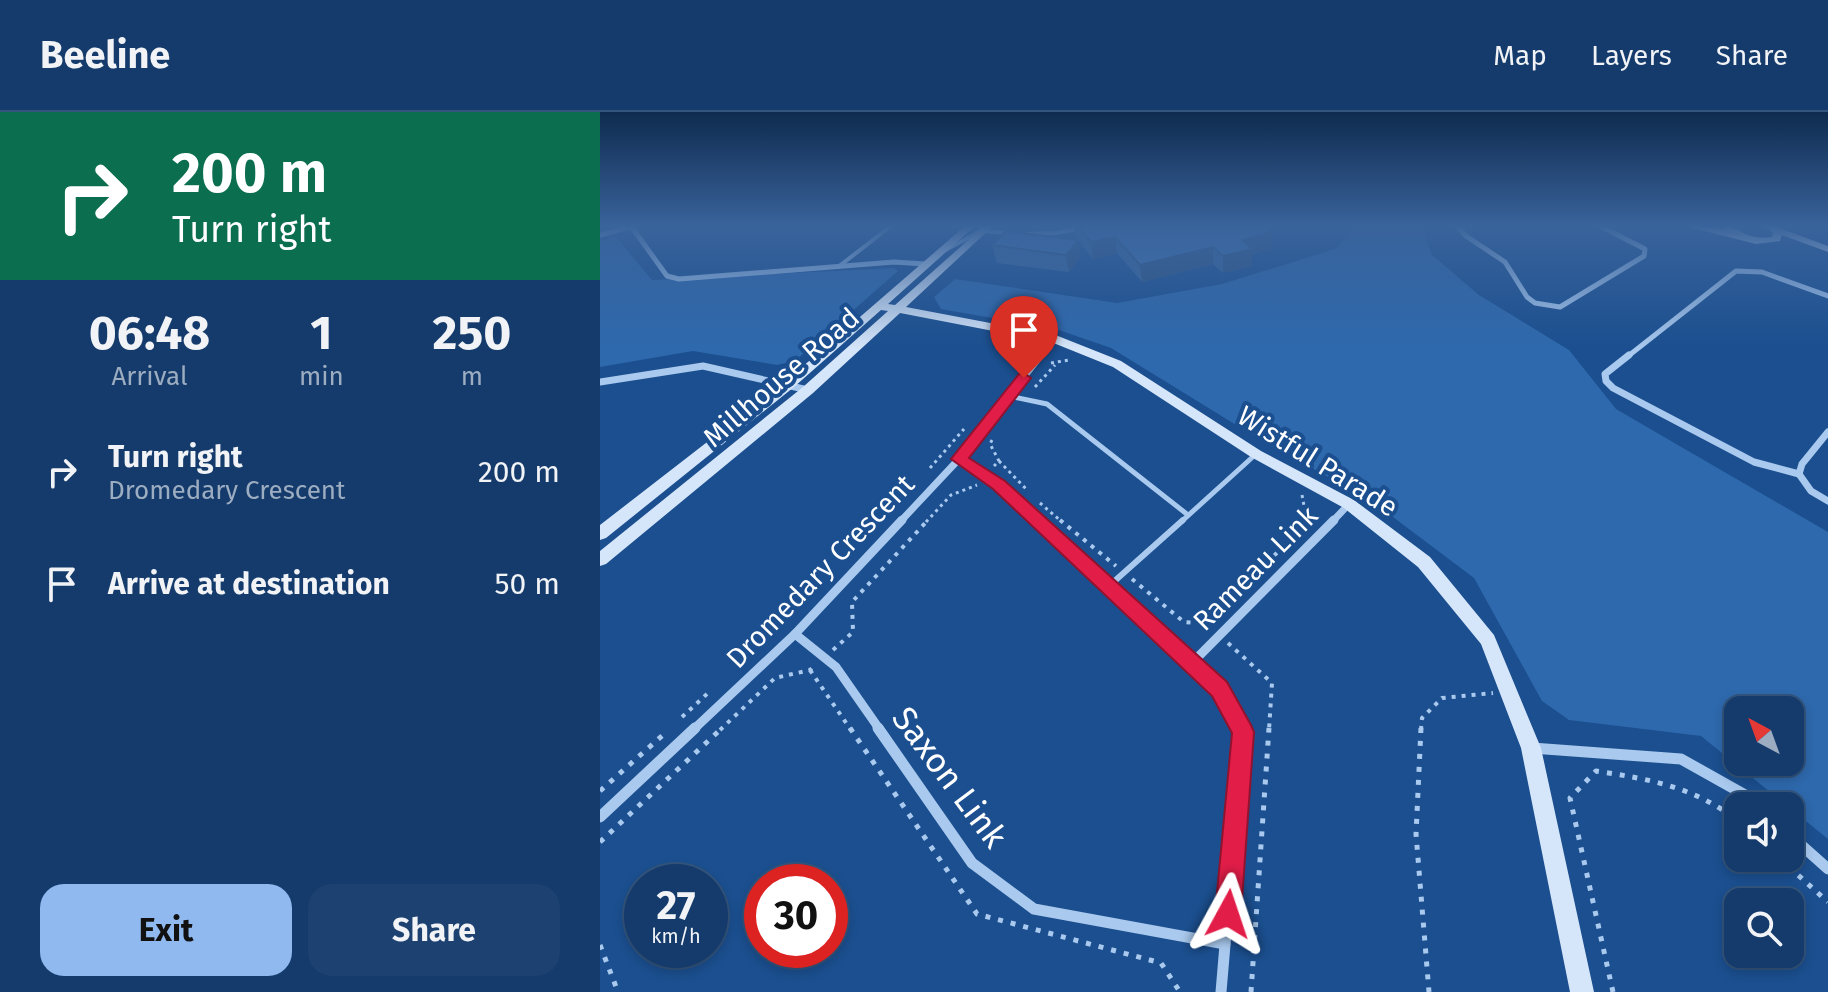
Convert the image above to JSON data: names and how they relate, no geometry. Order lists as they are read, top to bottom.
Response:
{
  "streets": {
    "street": [
      "Millhouse Road",
      "Wistful Parade",
      "Rameau Link",
      "Dromedary Crescent",
      "Saxon Link"
    ]
  },
  "crossings": [
    ["Millhouse Road", "Wistful Parade"],
    ["Wistful Parade", "Rameau Link"],
    ["Wistful Parade", "Dromedary Crescent"],
    ["Dromedary Crescent", "Saxon Link"]
  ],
  "north": "top left",
  "page": {
    "header": "Beeline",
    "nav": ["Map", "Layers", "Share"],
    "turn": ["200 m", "Turn right"],
    "eta": [
      "06:48",
      "Arrival",
      "1",
      "min",
      "250",
      "m"
    ],
    "list": [
      {
        "name": "Turn right",
        "note": "Dromedary Crescent",
        "value": "200 m"
      },
      {
        "name": "Arrive at destination",
        "value": "50 m"
      }
    ],
    "speed": "27 km/h",
    "limit": "30",
    "buttons": ["Exit", "Share"]
  }
}
